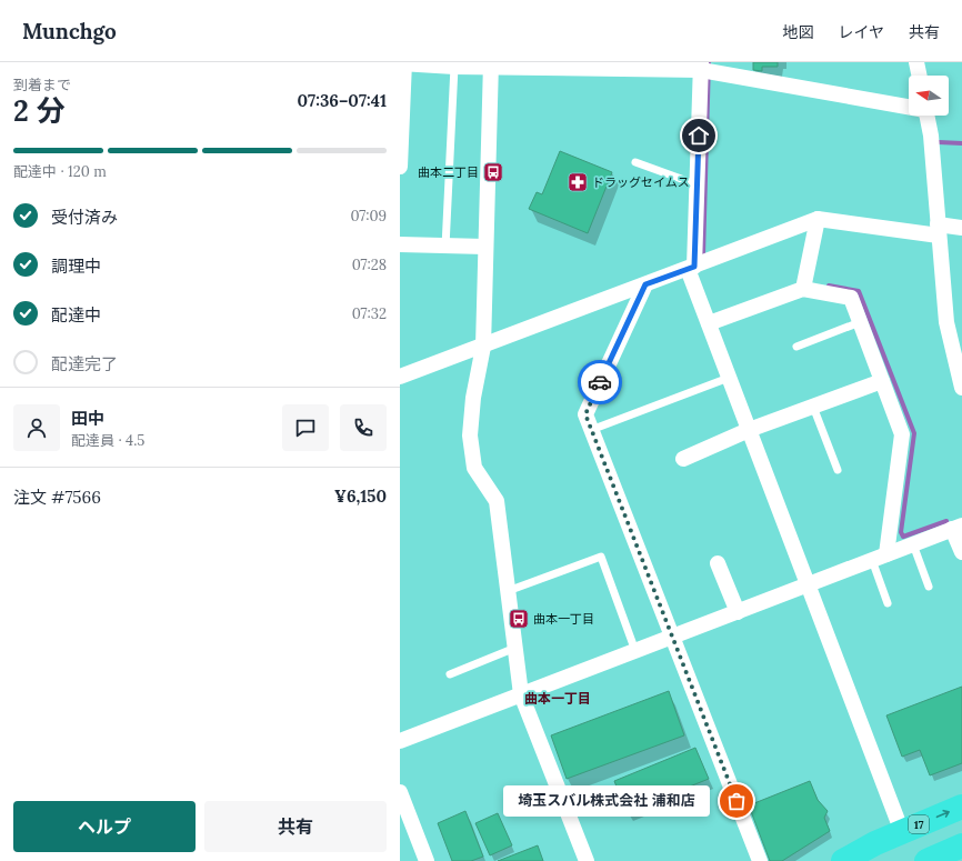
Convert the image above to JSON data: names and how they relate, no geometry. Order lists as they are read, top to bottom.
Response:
{
  "streets": {
    "highway": ["17"]
  },
  "districts": ["曲本一丁目"],
  "places": {
    "bus stop": ["曲本二丁目", "曲本一丁目"],
    "pharmacy": ["ドラッグセイムス"],
    "other": ["埼玉スバル株式会社 浦和店"]
  },
  "north": "left",
  "page": {
    "header": "Munchgo",
    "nav": ["地図", "レイヤ", "共有"],
    "heading": ["2 分", "到着まで", "07:36–07:41"],
    "panel": [
      "田中",
      "配達員 · 4.5",
      "注文 #7566",
      "¥6,150"
    ],
    "bar": "配達中 · 120 m",
    "list": [
      ["受付済み", "07:09"],
      ["調理中", "07:28"],
      ["配達中", "07:32"],
      "配達完了"
    ],
    "bubble": "埼玉スバル株式会社 浦和店",
    "buttons": ["ヘルプ", "共有"]
  }
}
